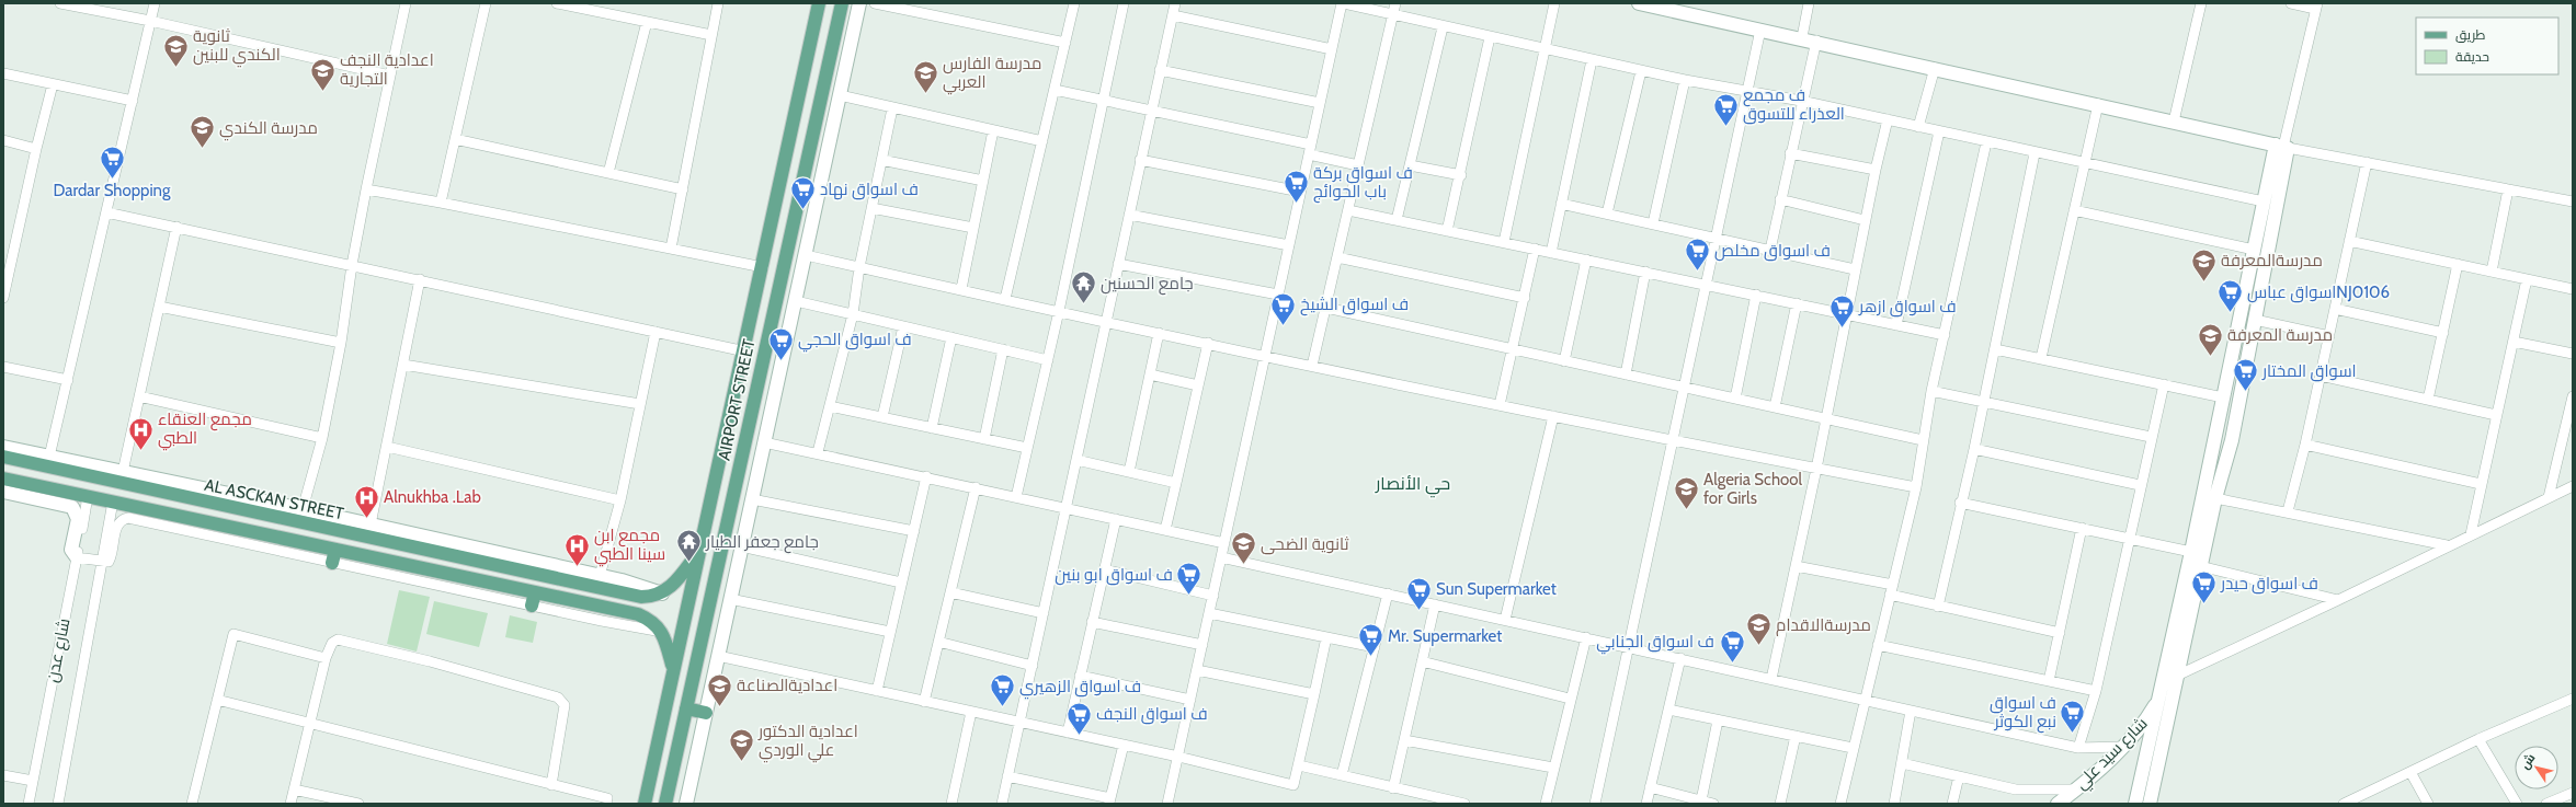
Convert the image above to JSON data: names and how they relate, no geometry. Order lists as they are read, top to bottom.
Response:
{
  "streets": {
    "main road": ["AIRPORT STREET", "AL ASCKAN STREET"],
    "street": ["شارع عدن", "شارع سيد علي"]
  },
  "crossings": [
    ["AIRPORT STREET", "AL ASCKAN STREET"]
  ],
  "districts": ["حي الأنصار"],
  "places": {
    "school or university": [
      "ثانوية الكندي للبنين",
      "اعدادية النجف التجارية",
      "مدرسة الفارس العربي",
      "مدرسة الكندي",
      "مدرسةالمعرفة",
      "مدرسة المعرفة",
      "Algeria School for Girls",
      "ثانوية الضحى",
      "مدرسةالاقدام",
      "اعداديةالصناعة",
      "اعدادية الدكتور علي الوردي"
    ],
    "supermarket": [
      "ف مجمع العذراء للتسوق",
      "Dardar Shopping",
      "ف اسواق بركة باب الحوائج",
      "ف اسواق نهاد",
      "ف اسواق مخلص",
      "اسواق عباسNJ0106",
      "ف اسواق الشيخ",
      "ف اسواق ازهر",
      "ف اسواق الحجي",
      "اسواق المختار",
      "ف اسواق ابو بنين",
      "ف اسواق حيدر",
      "Sun Supermarket",
      "Mr. Supermarket",
      "ف اسواق الجنابي",
      "ف اسواق الزهيري",
      "ف اسواق نبع الكوثر",
      "ف اسواق النجف"
    ],
    "temple": ["جامع الحسنين", "جامع جعفر الطيار"],
    "hospital": ["مجمع العنقاء الطبي", "Alnukhba .Lab", "مجمع ابن سينا الطبي"]
  },
  "legend": ["طريق", "حديقة"],
  "north": "top left"
}
